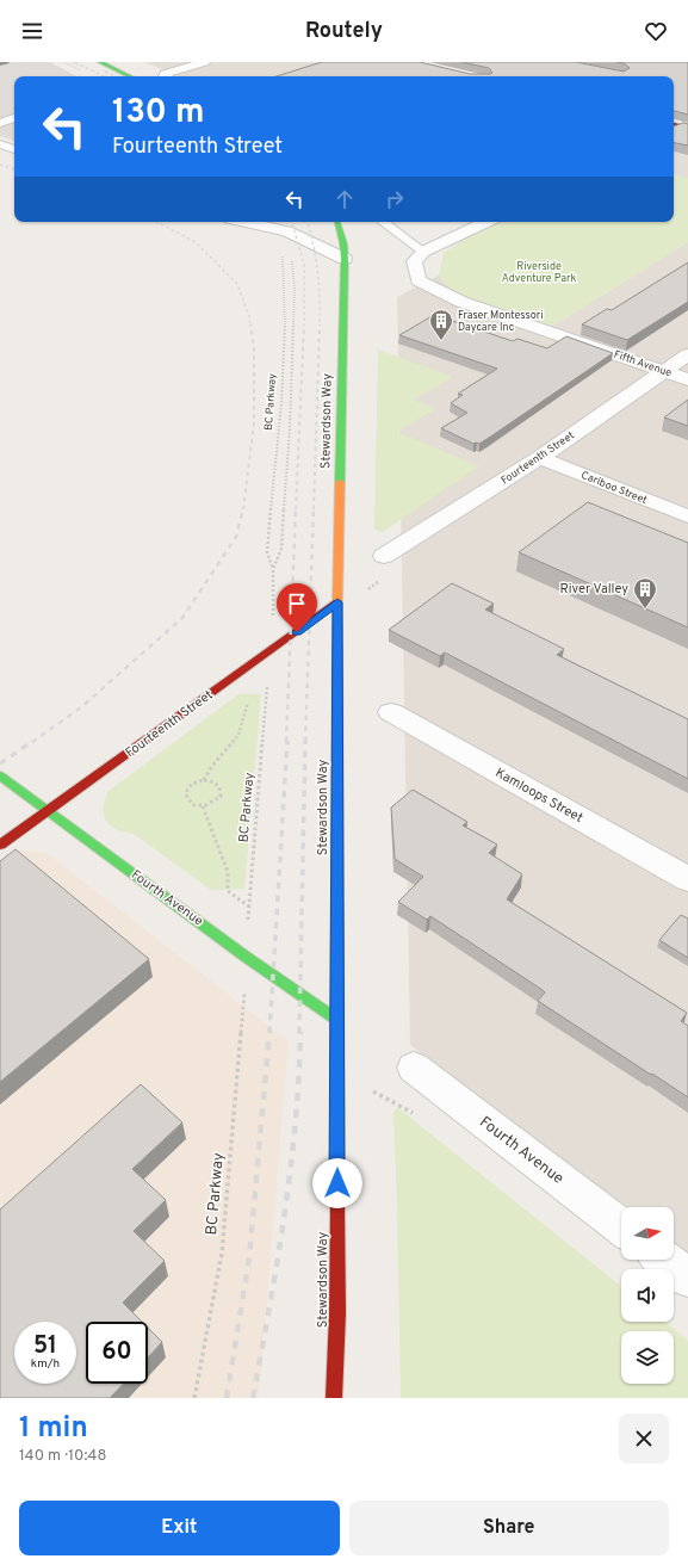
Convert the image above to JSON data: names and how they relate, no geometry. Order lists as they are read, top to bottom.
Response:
{
  "streets": {
    "main road": ["Stewardson Way", "Fourteenth Street", "Fourth Avenue"],
    "street": ["Fifth Avenue", "Cariboo Street", "Kamloops Street"],
    "path": ["BC Parkway"]
  },
  "crossings": [
    ["Fifth Avenue", "Fourteenth Street"],
    ["Stewardson Way", "Fourteenth Street"],
    ["Stewardson Way", "Fourth Avenue"],
    ["Fourteenth Street", "Cariboo Street"],
    ["Fourteenth Street", "Fourth Avenue"]
  ],
  "parks": ["Riverside Adventure Park"],
  "places": {
    "building": ["Fraser Montessori Daycare Inc", "River Valley"]
  },
  "north": "right",
  "page": {
    "header": "Routely",
    "turn": ["130 m", "Fourteenth Street"],
    "speed": "51 km/h",
    "limit": "60",
    "heading": ["1 min", "140 m · 10:48"],
    "buttons": ["Exit", "Share"]
  }
}
